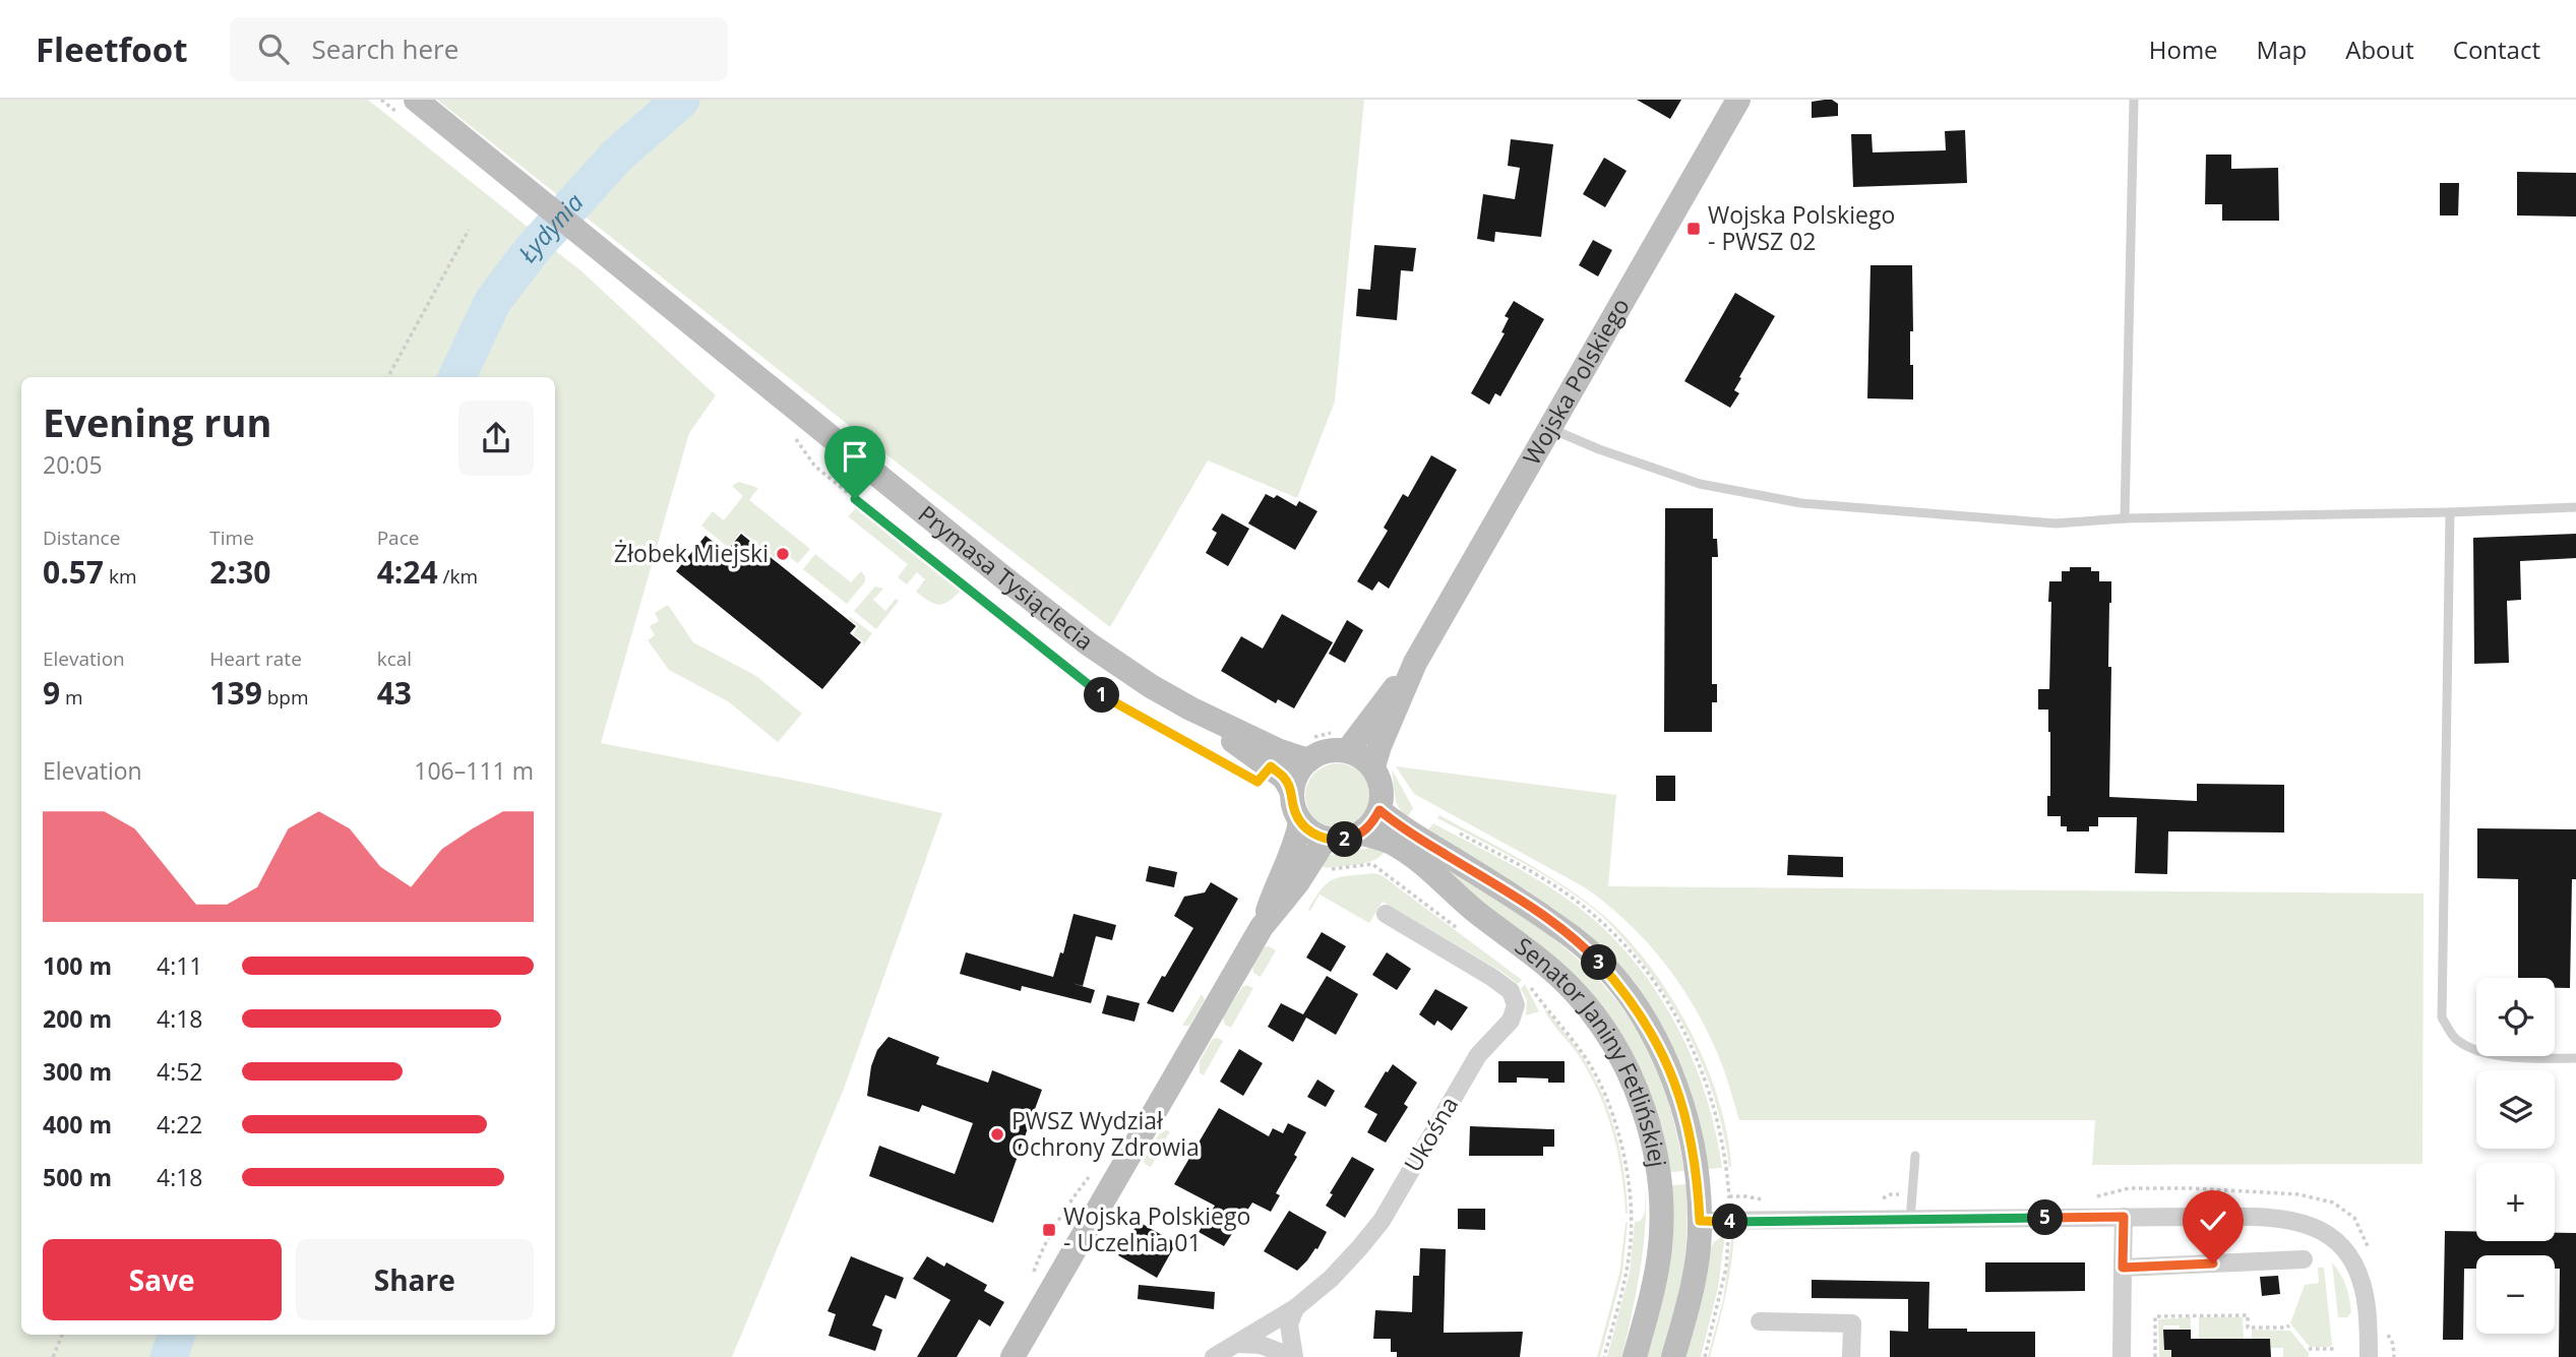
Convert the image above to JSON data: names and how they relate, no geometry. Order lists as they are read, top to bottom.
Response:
{
  "streets": {
    "main road": ["Wojska Polskiego", "Prymasa Tysiąclecia", "Senator Janiny Fetlińskiej"],
    "street": ["Ukośna"]
  },
  "crossings": [
    ["Wojska Polskiego", "Prymasa Tysiąclecia"],
    ["Wojska Polskiego", "Senator Janiny Fetlińskiej"],
    ["Prymasa Tysiąclecia", "Senator Janiny Fetlińskiej"]
  ],
  "water": ["Łydynia"],
  "places": {
    "transit": ["Wojska Polskiego - PWSZ 02", "Wojska Polskiego - Uczelnia 01"],
    "other": ["Żłobek Miejski", "PWSZ Wydział Ochrony Zdrowia"]
  },
  "page": {
    "header": "Fleetfoot",
    "search": "Search here",
    "nav": [
      "Home",
      "Map",
      "About",
      "Contact"
    ],
    "heading": ["Evening run", "20:05"],
    "stats": [
      ["Distance", "0.57 km"],
      ["Time", "2:30"],
      ["Pace", "4:24 /km"],
      ["Elevation", "9 m"],
      ["Heart rate", "139 bpm"],
      ["kcal", "43"]
    ],
    "pins": [
      "1",
      "2",
      "3",
      "5",
      "4"
    ],
    "chart": ["Elevation", "106–111 m"],
    "list": [
      {
        "name": "100 m",
        "note": "4:11"
      },
      {
        "name": "200 m",
        "note": "4:18"
      },
      {
        "name": "300 m",
        "note": "4:52"
      },
      {
        "name": "400 m",
        "note": "4:22"
      },
      {
        "name": "500 m",
        "note": "4:18"
      }
    ],
    "map_buttons": ["+", "−"],
    "buttons": ["Save", "Share"]
  }
}
